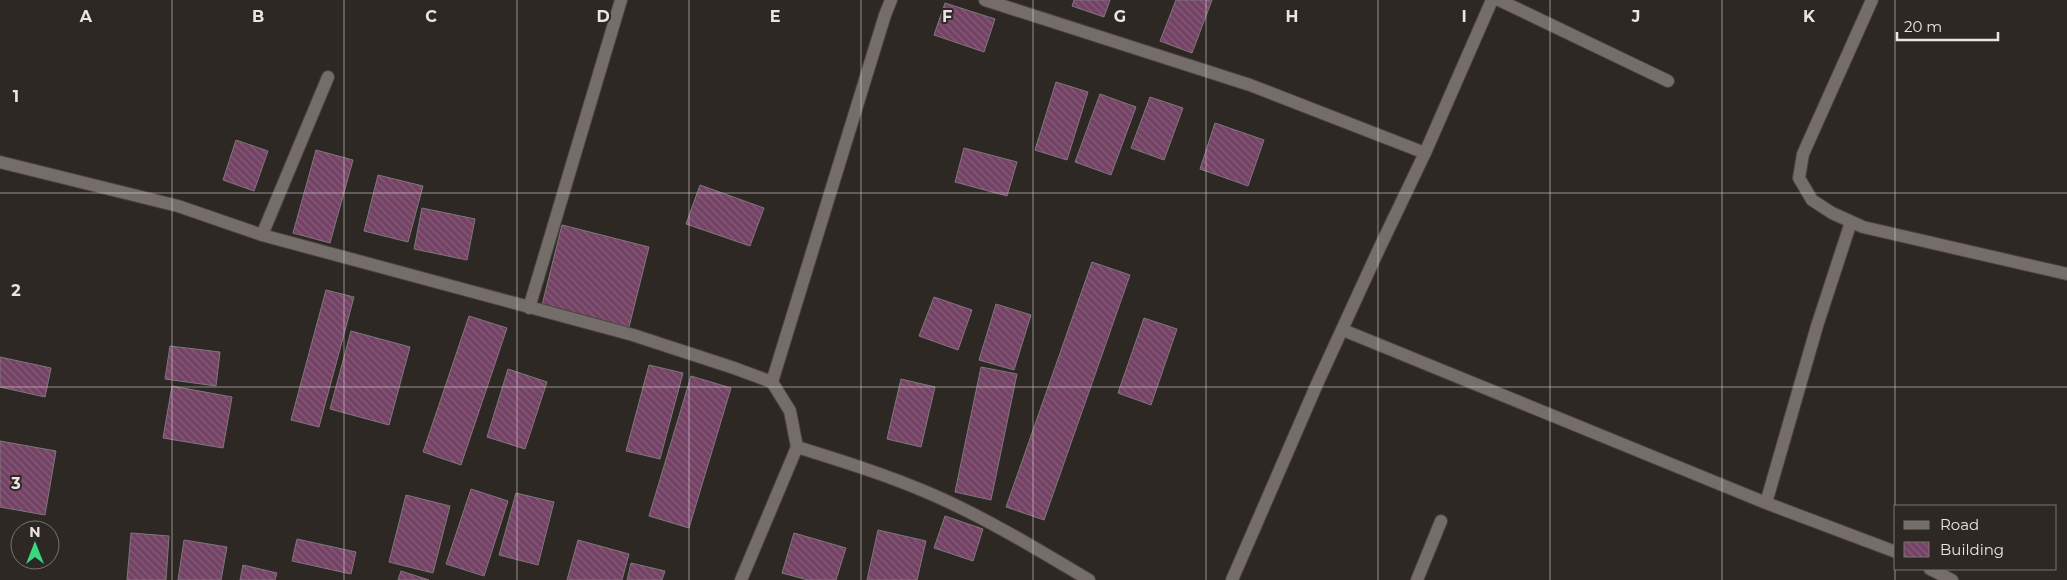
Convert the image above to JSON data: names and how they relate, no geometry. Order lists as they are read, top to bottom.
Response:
{
  "legend": ["Road", "Building"],
  "scale_bar": "20 m",
  "north": "top",
  "grid": {
    "columns": [
      "A",
      "B",
      "C",
      "D",
      "E",
      "F",
      "G",
      "H",
      "I",
      "J",
      "K"
    ],
    "rows": ["1", "2", "3"]
  }
}
